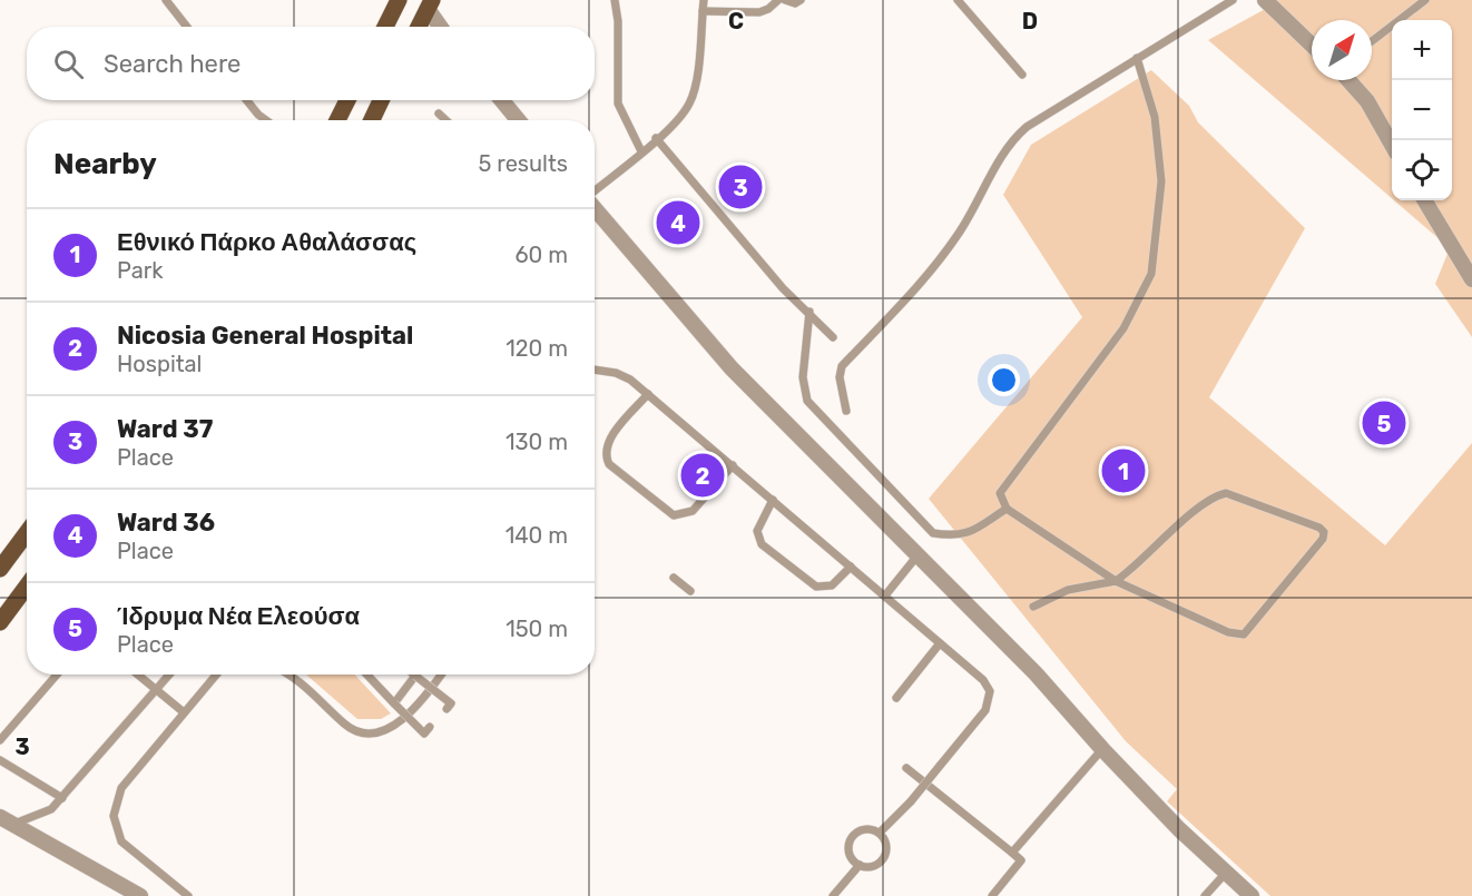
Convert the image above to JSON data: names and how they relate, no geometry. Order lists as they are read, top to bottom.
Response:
{
  "north": "top right",
  "page": {
    "map_buttons": ["+", "−"],
    "search": "Search here",
    "heading": ["Nearby", "5 results"],
    "pins": [
      "3",
      "4",
      "5",
      "1",
      "2"
    ],
    "list": [
      {
        "mark": "1",
        "name": "Εθνικό Πάρκο Αθαλάσσας",
        "note": "Park",
        "value": "60 m"
      },
      {
        "mark": "2",
        "name": "Nicosia General Hospital",
        "note": "Hospital",
        "value": "120 m"
      },
      {
        "mark": "3",
        "name": "Ward 37",
        "note": "Place",
        "value": "130 m"
      },
      {
        "mark": "4",
        "name": "Ward 36",
        "note": "Place",
        "value": "140 m"
      },
      {
        "mark": "5",
        "name": "Ίδρυμα Νέα Ελεούσα",
        "note": "Place",
        "value": "150 m"
      }
    ]
  },
  "grid": {
    "columns": ["C", "D"],
    "rows": ["3"]
  }
}
